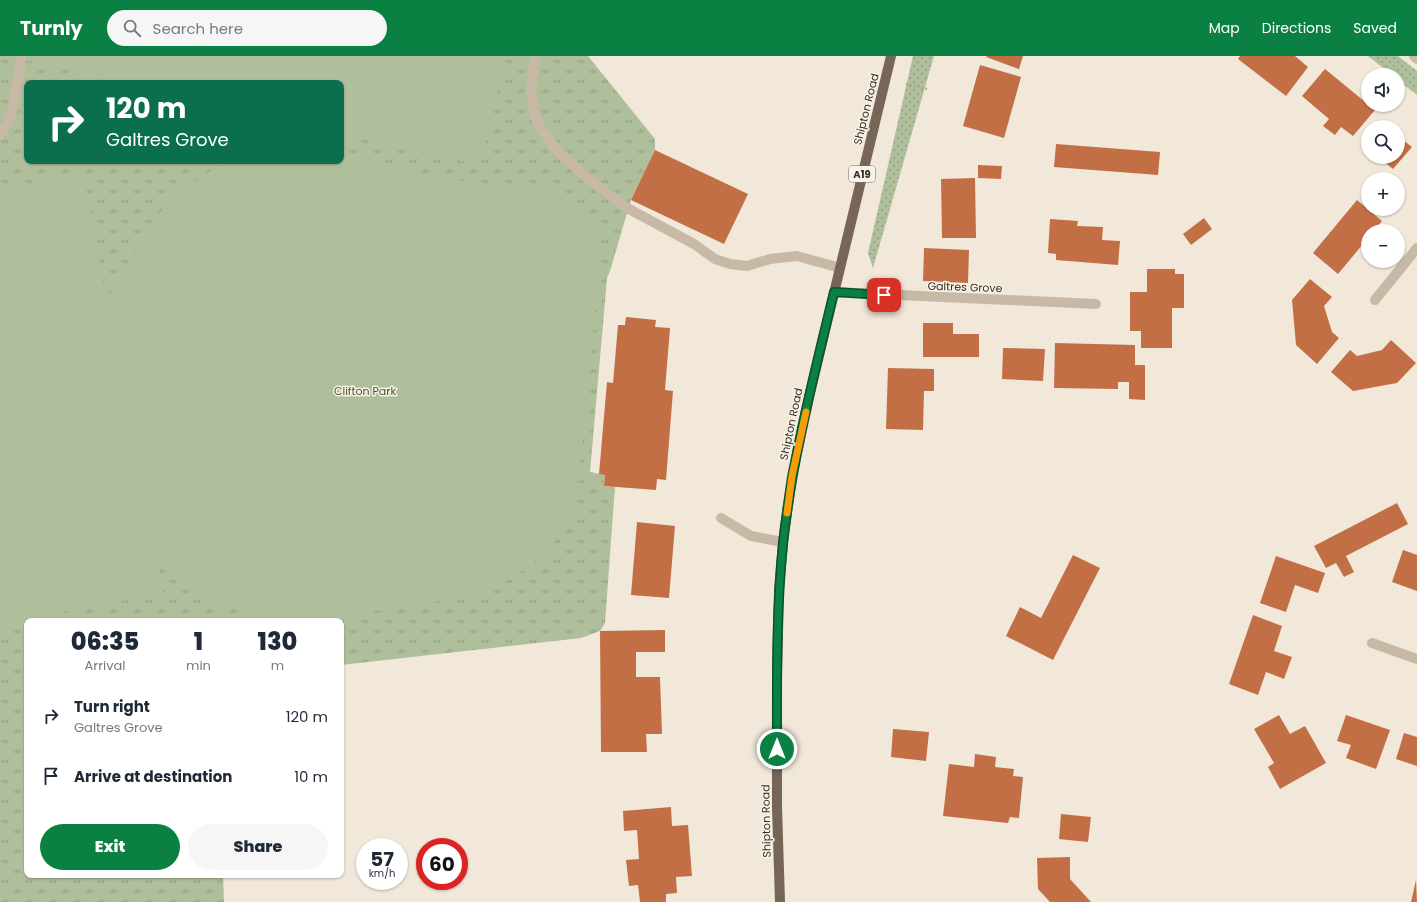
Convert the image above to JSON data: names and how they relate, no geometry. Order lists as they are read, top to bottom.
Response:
{
  "streets": {
    "main road": ["Shipton Road", "A19"],
    "street": ["Galtres Grove"]
  },
  "crossings": [
    ["Shipton Road", "Galtres Grove"]
  ],
  "parks": ["Clifton Park"],
  "page": {
    "header": "Turnly",
    "search": "Search here",
    "nav": ["Map", "Directions", "Saved"],
    "map_buttons": ["+", "−"],
    "turn": ["120 m", "Galtres Grove"],
    "eta": [
      "06:35",
      "Arrival",
      "1",
      "min",
      "130",
      "m"
    ],
    "list": [
      {
        "name": "Turn right",
        "note": "Galtres Grove",
        "value": "120 m"
      },
      {
        "name": "Arrive at destination",
        "value": "10 m"
      }
    ],
    "buttons": ["Exit", "Share"],
    "speed": "57 km/h",
    "limit": "60"
  }
}
